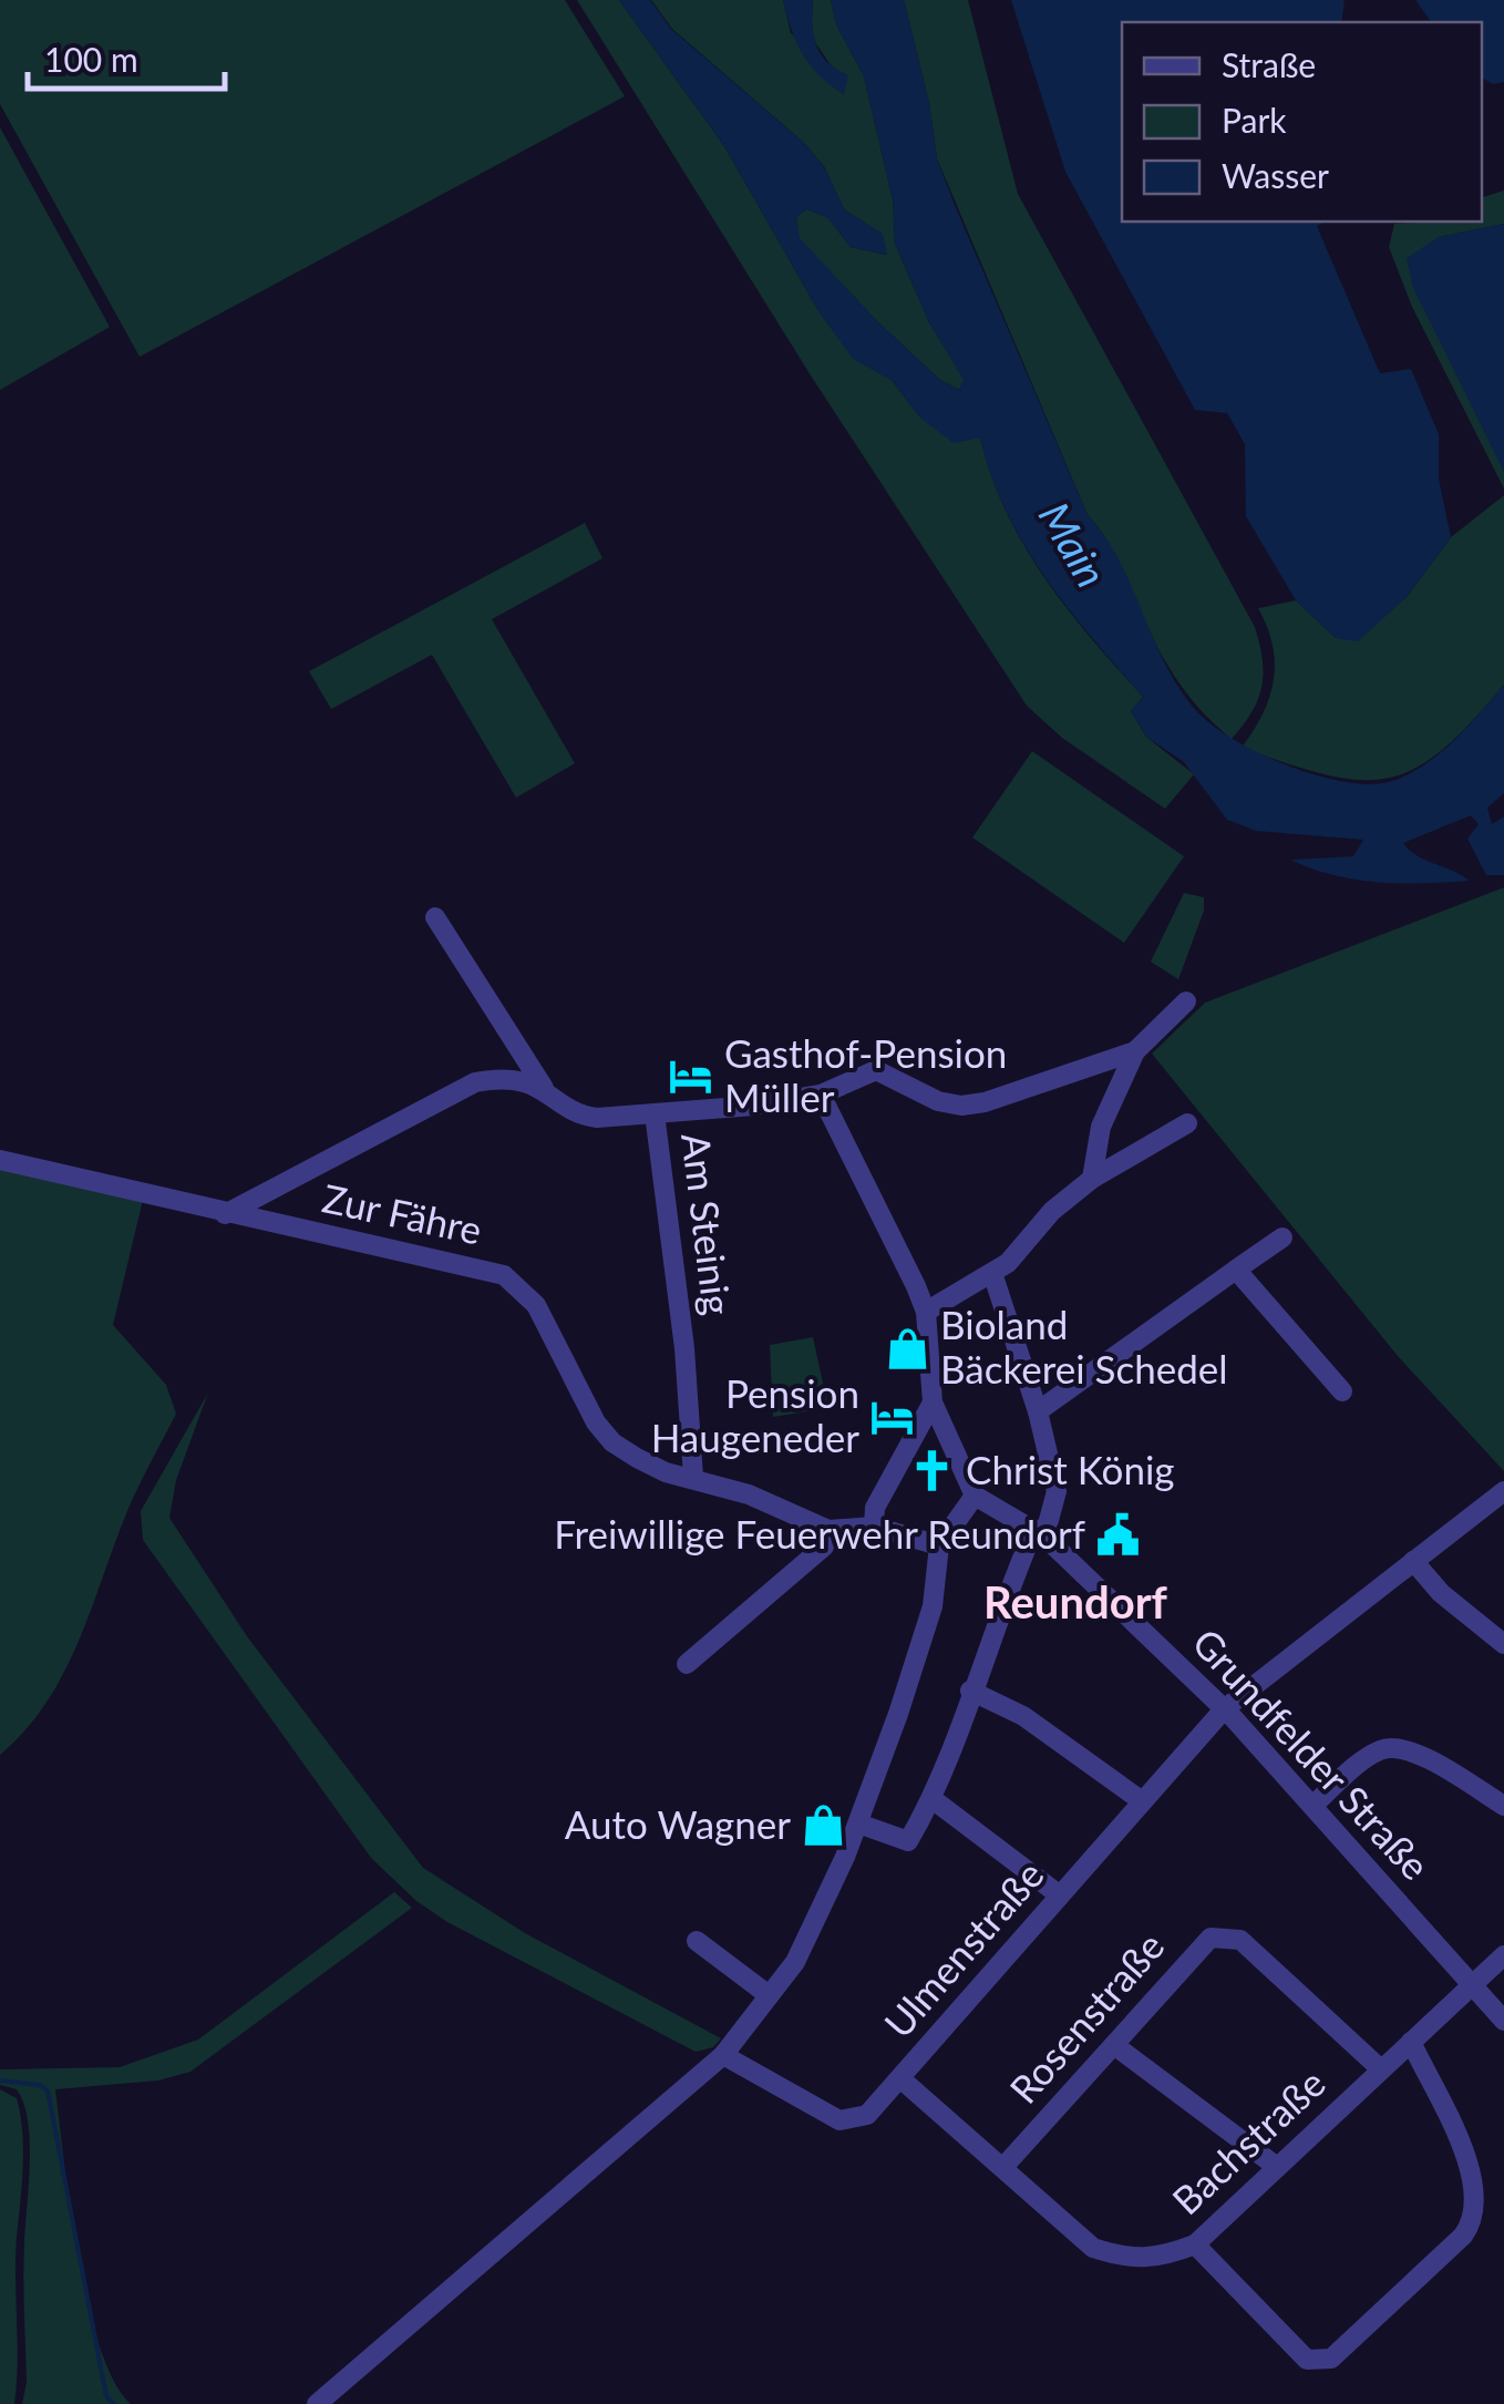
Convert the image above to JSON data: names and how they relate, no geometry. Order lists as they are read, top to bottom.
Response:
{
  "streets": {
    "street": [
      "Zur Fähre",
      "Am Steinig",
      "Grundfelder Straße",
      "Ulmenstraße",
      "Rosenstraße",
      "Bachstraße"
    ]
  },
  "crossings": [
    ["Zur Fähre", "Am Steinig"],
    ["Grundfelder Straße", "Ulmenstraße"],
    ["Grundfelder Straße", "Bachstraße"],
    ["Ulmenstraße", "Bachstraße"],
    ["Rosenstraße", "Bachstraße"]
  ],
  "districts": ["Reundorf"],
  "water": ["Main"],
  "places": {
    "hotel": ["Gasthof-Pension Müller", "Pension Haugeneder"],
    "shop": ["Bioland Bäckerei Schedel", "Auto Wagner"],
    "church": ["Christ König"],
    "public building": ["Freiwillige Feuerwehr Reundorf"]
  },
  "legend": ["Straße", "Park", "Wasser"],
  "scale_bar": "100 m"
}
